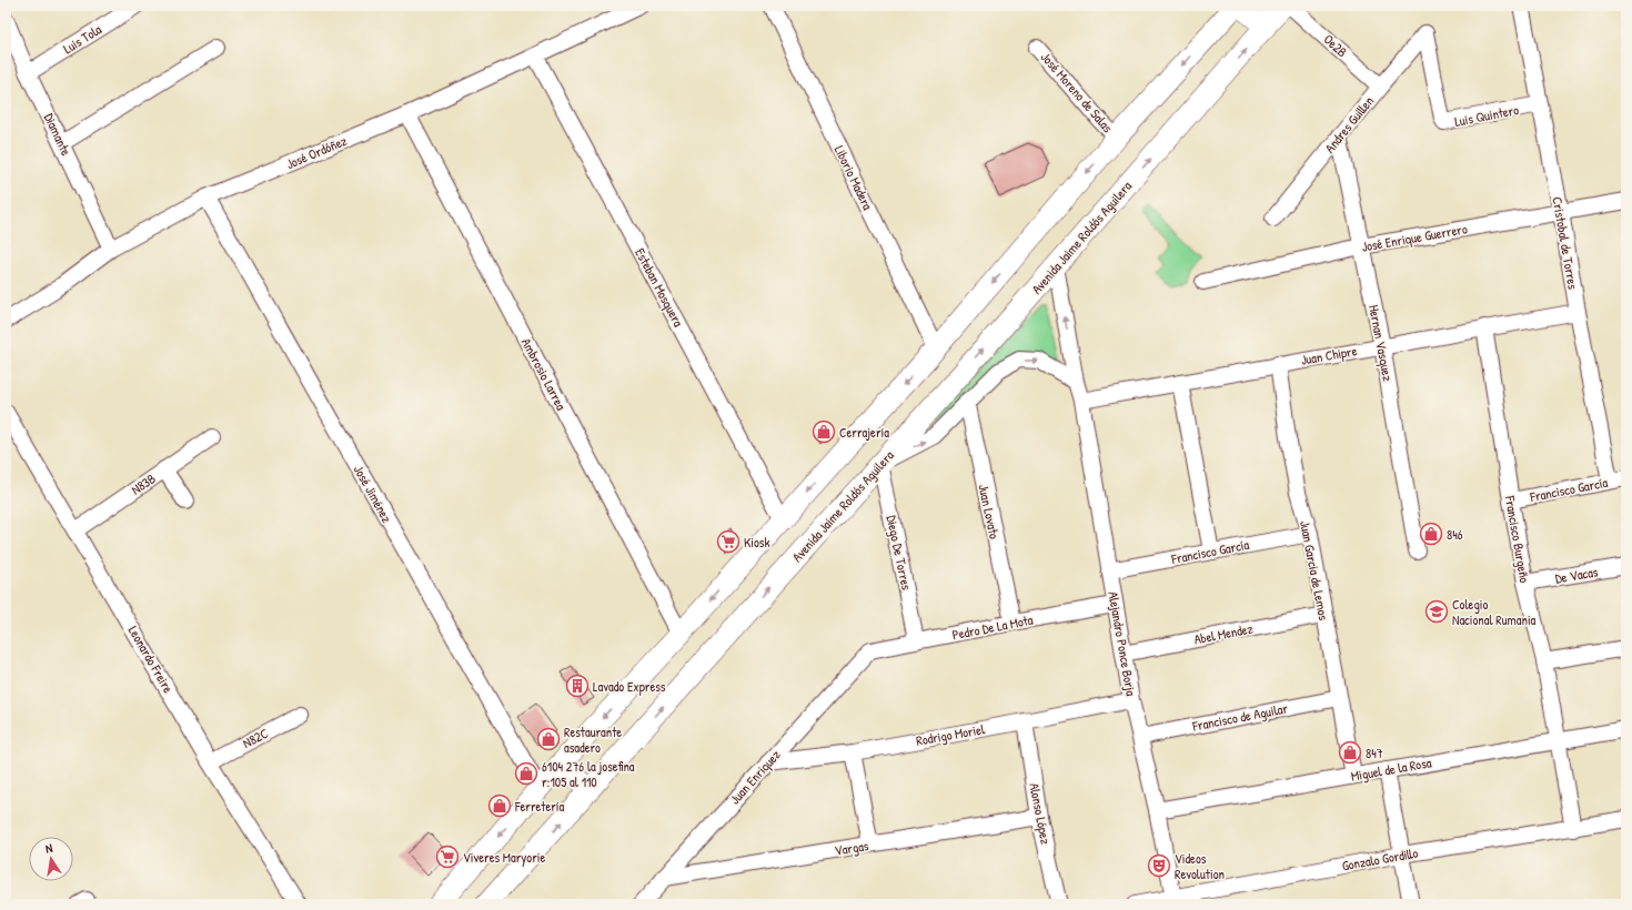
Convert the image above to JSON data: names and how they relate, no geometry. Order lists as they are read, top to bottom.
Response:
{
  "streets": {
    "street": [
      "Luis Tola",
      "Oe2B",
      "José Moreno de Salas",
      "Luis Quintero",
      "Andres Guillen",
      "Diamante",
      "José Ordóñez",
      "Liborio Madera",
      "Avenida Jaime Roldós Aguilera",
      "José Enrique Guerrero",
      "Cristobal de Torres",
      "Esteban Mosquera",
      "Hernan Vasquez",
      "Juan Chipre",
      "Ambrosio Larrea",
      "N83B",
      "Francisco García",
      "José Jiménez",
      "Juan Lovato",
      "Francisco Burgeño",
      "Diego De Torres",
      "Juan Garcia de Lemos",
      "De Vacas",
      "Pedro De La Mota",
      "Abel Mendez",
      "Alejandro Ponce Borja",
      "Leonardo Freire",
      "Francisco de Aguilar",
      "Rodrigo Moriel",
      "N82C",
      "Miguel de la Rosa",
      "Juan Enriquez",
      "Alonso López",
      "Vargas",
      "Gonzalo Gordillo"
    ]
  },
  "crossings": [
    ["Luis Tola", "Diamante"],
    ["Oe2B", "Andres Guillen"],
    ["Luis Quintero", "Andres Guillen"],
    ["Luis Quintero", "Cristobal de Torres"],
    ["Andres Guillen", "Hernan Vasquez"],
    ["Diamante", "José Ordóñez"],
    ["José Ordóñez", "Esteban Mosquera"],
    ["José Ordóñez", "Ambrosio Larrea"],
    ["José Ordóñez", "José Jiménez"],
    ["Avenida Jaime Roldós Aguilera", "Diego De Torres"],
    ["Avenida Jaime Roldós Aguilera", "Alejandro Ponce Borja"],
    ["José Enrique Guerrero", "Cristobal de Torres"],
    ["José Enrique Guerrero", "Hernan Vasquez"],
    ["Cristobal de Torres", "Juan Chipre"],
    ["Cristobal de Torres", "Francisco García"],
    ["Hernan Vasquez", "Juan Chipre"],
    ["Juan Chipre", "Francisco Burgeño"],
    ["Juan Chipre", "Juan Garcia de Lemos"],
    ["Juan Chipre", "Alejandro Ponce Borja"],
    ["N83B", "Leonardo Freire"],
    ["Francisco García", "Francisco Burgeño"],
    ["Francisco García", "Juan Garcia de Lemos"],
    ["Francisco García", "Alejandro Ponce Borja"],
    ["Juan Lovato", "Pedro De La Mota"],
    ["Francisco Burgeño", "De Vacas"],
    ["Francisco Burgeño", "Miguel de la Rosa"],
    ["Francisco Burgeño", "Gonzalo Gordillo"],
    ["Diego De Torres", "Pedro De La Mota"],
    ["Juan Garcia de Lemos", "Abel Mendez"],
    ["Juan Garcia de Lemos", "Francisco de Aguilar"],
    ["Juan Garcia de Lemos", "Miguel de la Rosa"],
    ["Pedro De La Mota", "Alejandro Ponce Borja"],
    ["Pedro De La Mota", "Juan Enriquez"],
    ["Abel Mendez", "Alejandro Ponce Borja"],
    ["Alejandro Ponce Borja", "Francisco de Aguilar"],
    ["Alejandro Ponce Borja", "Rodrigo Moriel"],
    ["Alejandro Ponce Borja", "Miguel de la Rosa"],
    ["Alejandro Ponce Borja", "Gonzalo Gordillo"],
    ["Leonardo Freire", "N82C"],
    ["Rodrigo Moriel", "Juan Enriquez"],
    ["Rodrigo Moriel", "Alonso López"],
    ["Juan Enriquez", "Vargas"],
    ["Alonso López", "Vargas"]
  ],
  "places": {
    "shop": [
      "Cerrajería",
      "846",
      "Restaurante asadero",
      "847",
      "6104 276 la josefina r:105 al 110",
      "Ferretería"
    ],
    "supermarket": ["Kiosk", "Viveres Maryorie"],
    "school or university": ["Colegio Nacional Rumania"],
    "building": ["Lavado Express"],
    "theatre": ["Videos Revolution"]
  },
  "north": "top"
}
